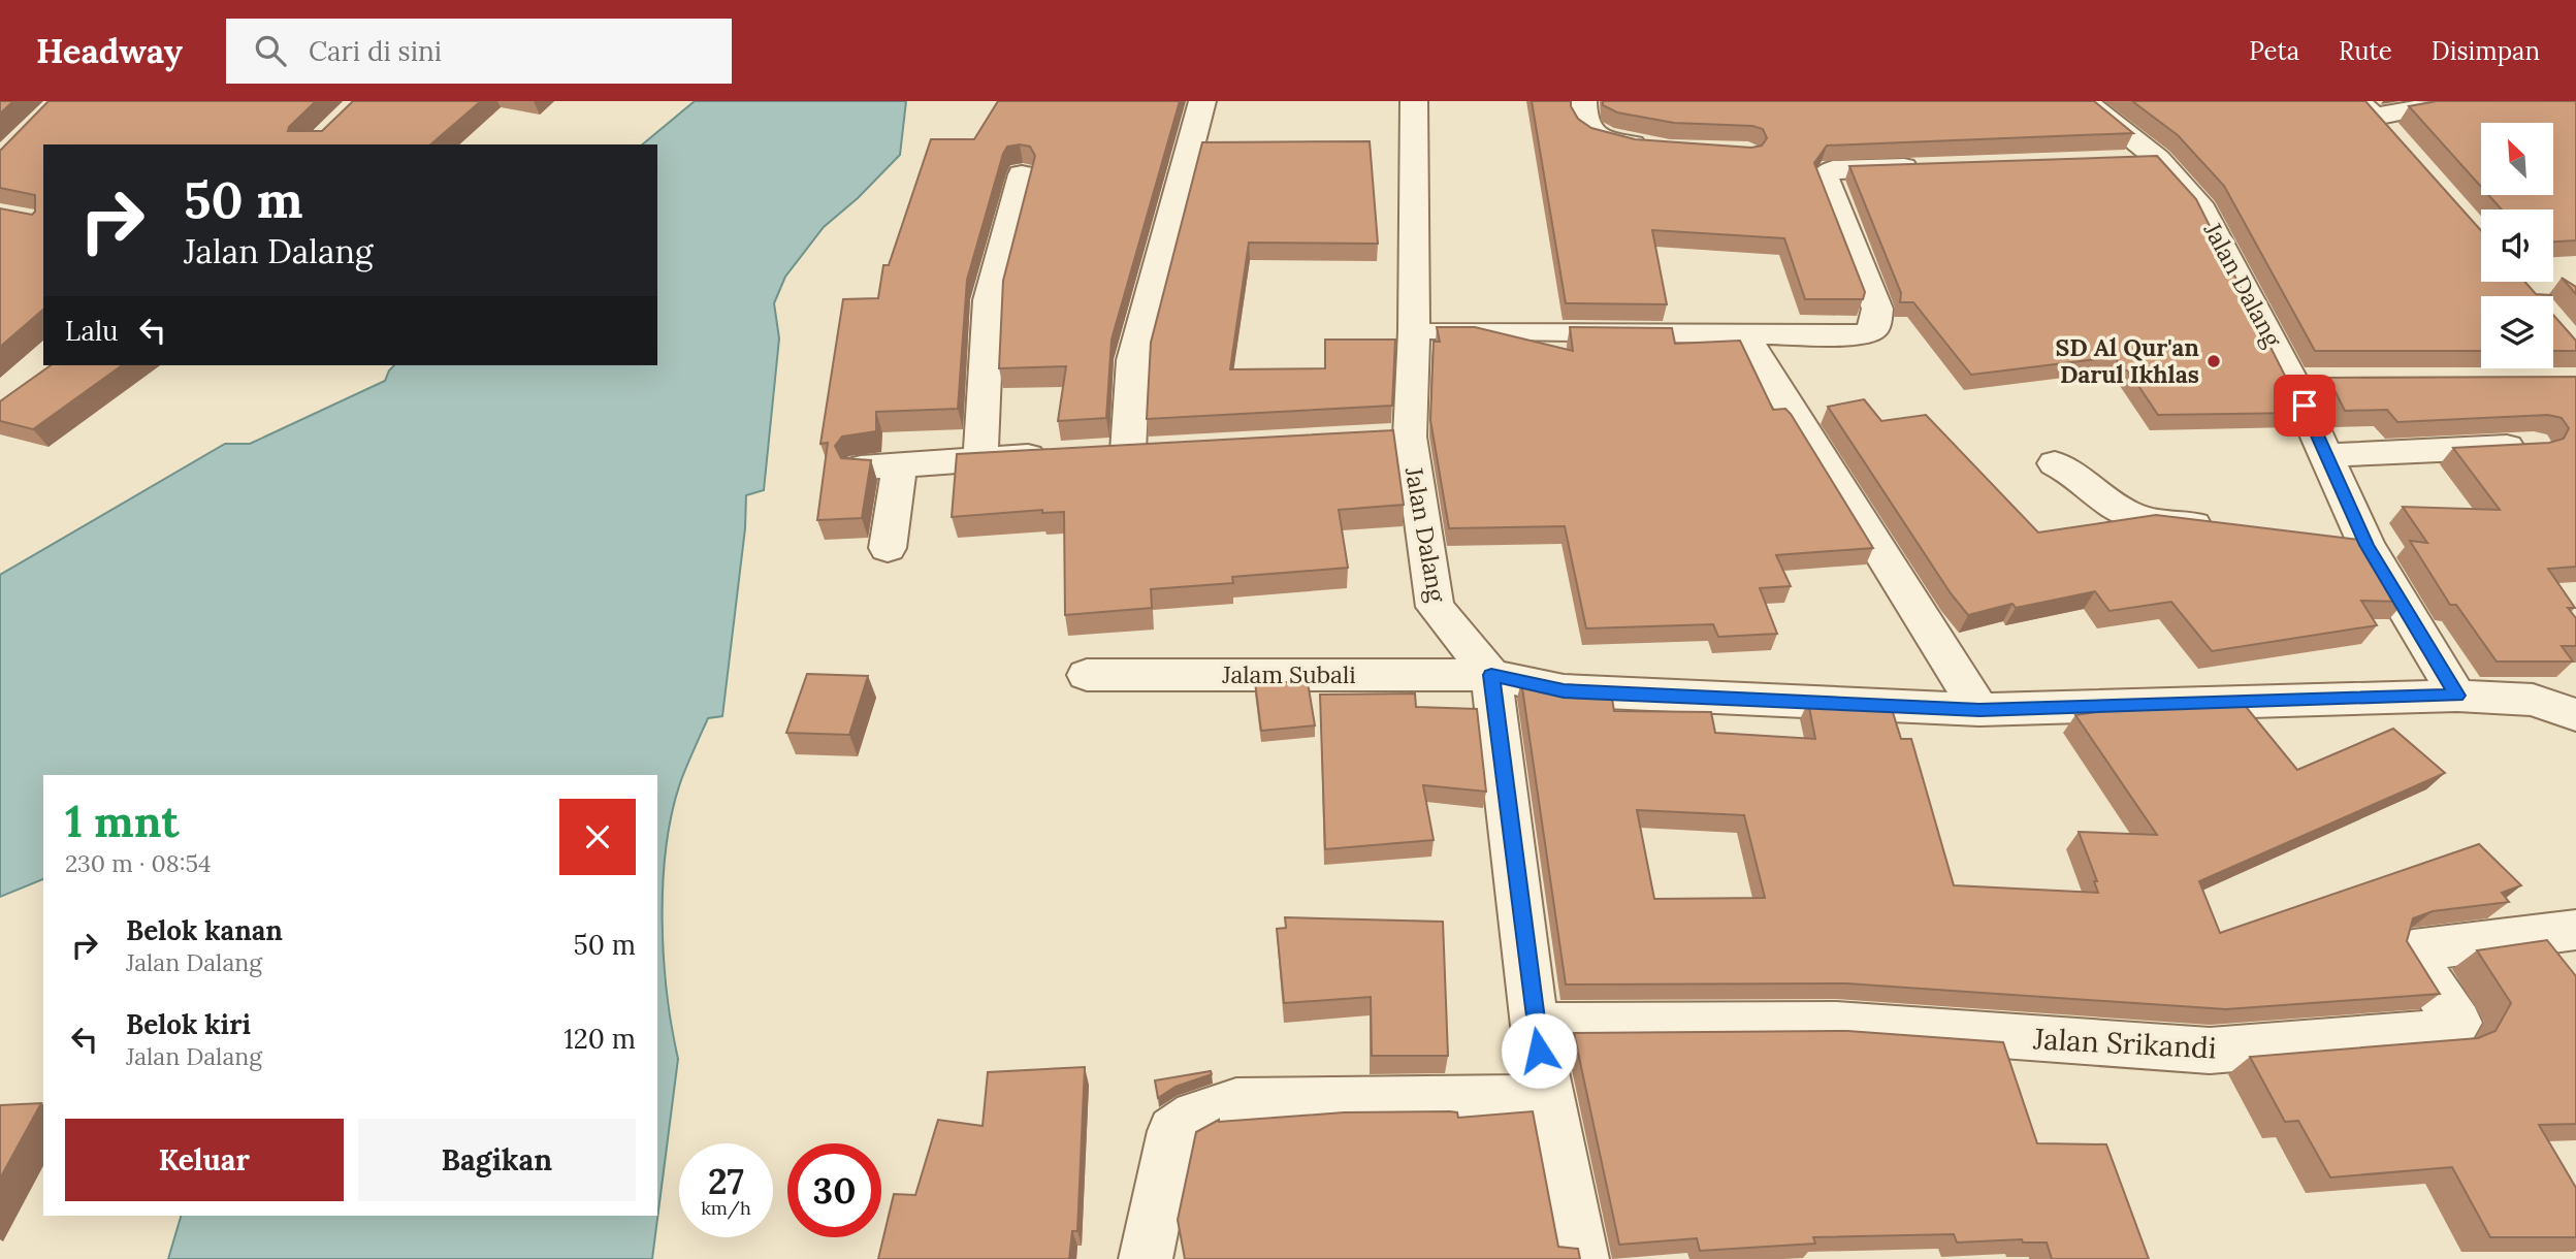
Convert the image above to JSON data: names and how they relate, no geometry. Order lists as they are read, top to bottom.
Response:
{
  "streets": {
    "street": ["Jalan Dalang", "Jalam Subali", "Jalan Srikandi"]
  },
  "crossings": [
    ["Jalan Dalang", "Jalam Subali"]
  ],
  "places": ["SD Al Qur'an Darul Ikhlas"],
  "north": "top left",
  "page": {
    "header": "Headway",
    "search": "Cari di sini",
    "nav": ["Peta", "Rute", "Disimpan"],
    "turn": ["50 m", "Jalan Dalang"],
    "then": "Lalu",
    "heading": ["1 mnt", "230 m · 08:54"],
    "list": [
      {
        "name": "Belok kanan",
        "note": "Jalan Dalang",
        "value": "50 m"
      },
      {
        "name": "Belok kiri",
        "note": "Jalan Dalang",
        "value": "120 m"
      }
    ],
    "buttons": ["Keluar", "Bagikan"],
    "speed": "27 km/h",
    "limit": "30"
  }
}
